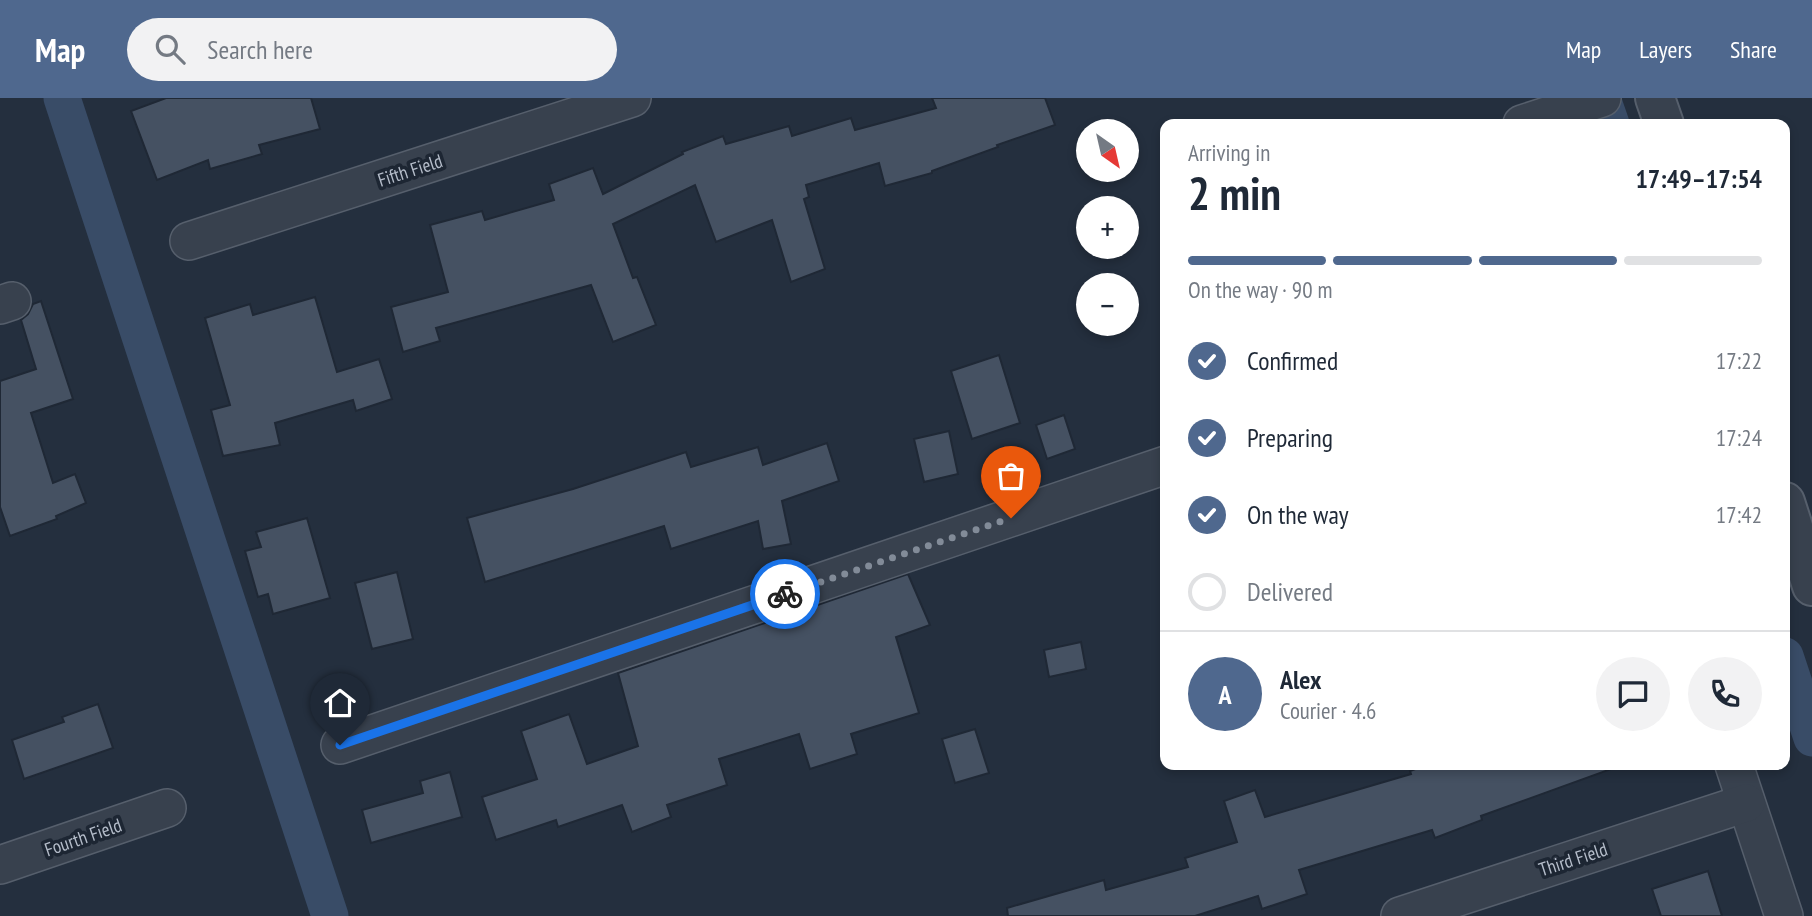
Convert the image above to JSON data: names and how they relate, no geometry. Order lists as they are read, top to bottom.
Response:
{
  "streets": {
    "street": ["Fifth Field", "Fourth Field", "Third Field"]
  },
  "north": "bottom right",
  "page": {
    "header": "Map",
    "search": "Search here",
    "nav": ["Map", "Layers", "Share"],
    "map_buttons": ["+", "−"],
    "heading": ["2 min", "Arriving in", "17:49–17:54"],
    "panel": ["Alex", "Courier · 4.6"],
    "bar": "On the way · 90 m",
    "list": [
      ["Confirmed", "17:22"],
      ["Preparing", "17:24"],
      ["On the way", "17:42"],
      "Delivered"
    ],
    "round": "A"
  }
}
